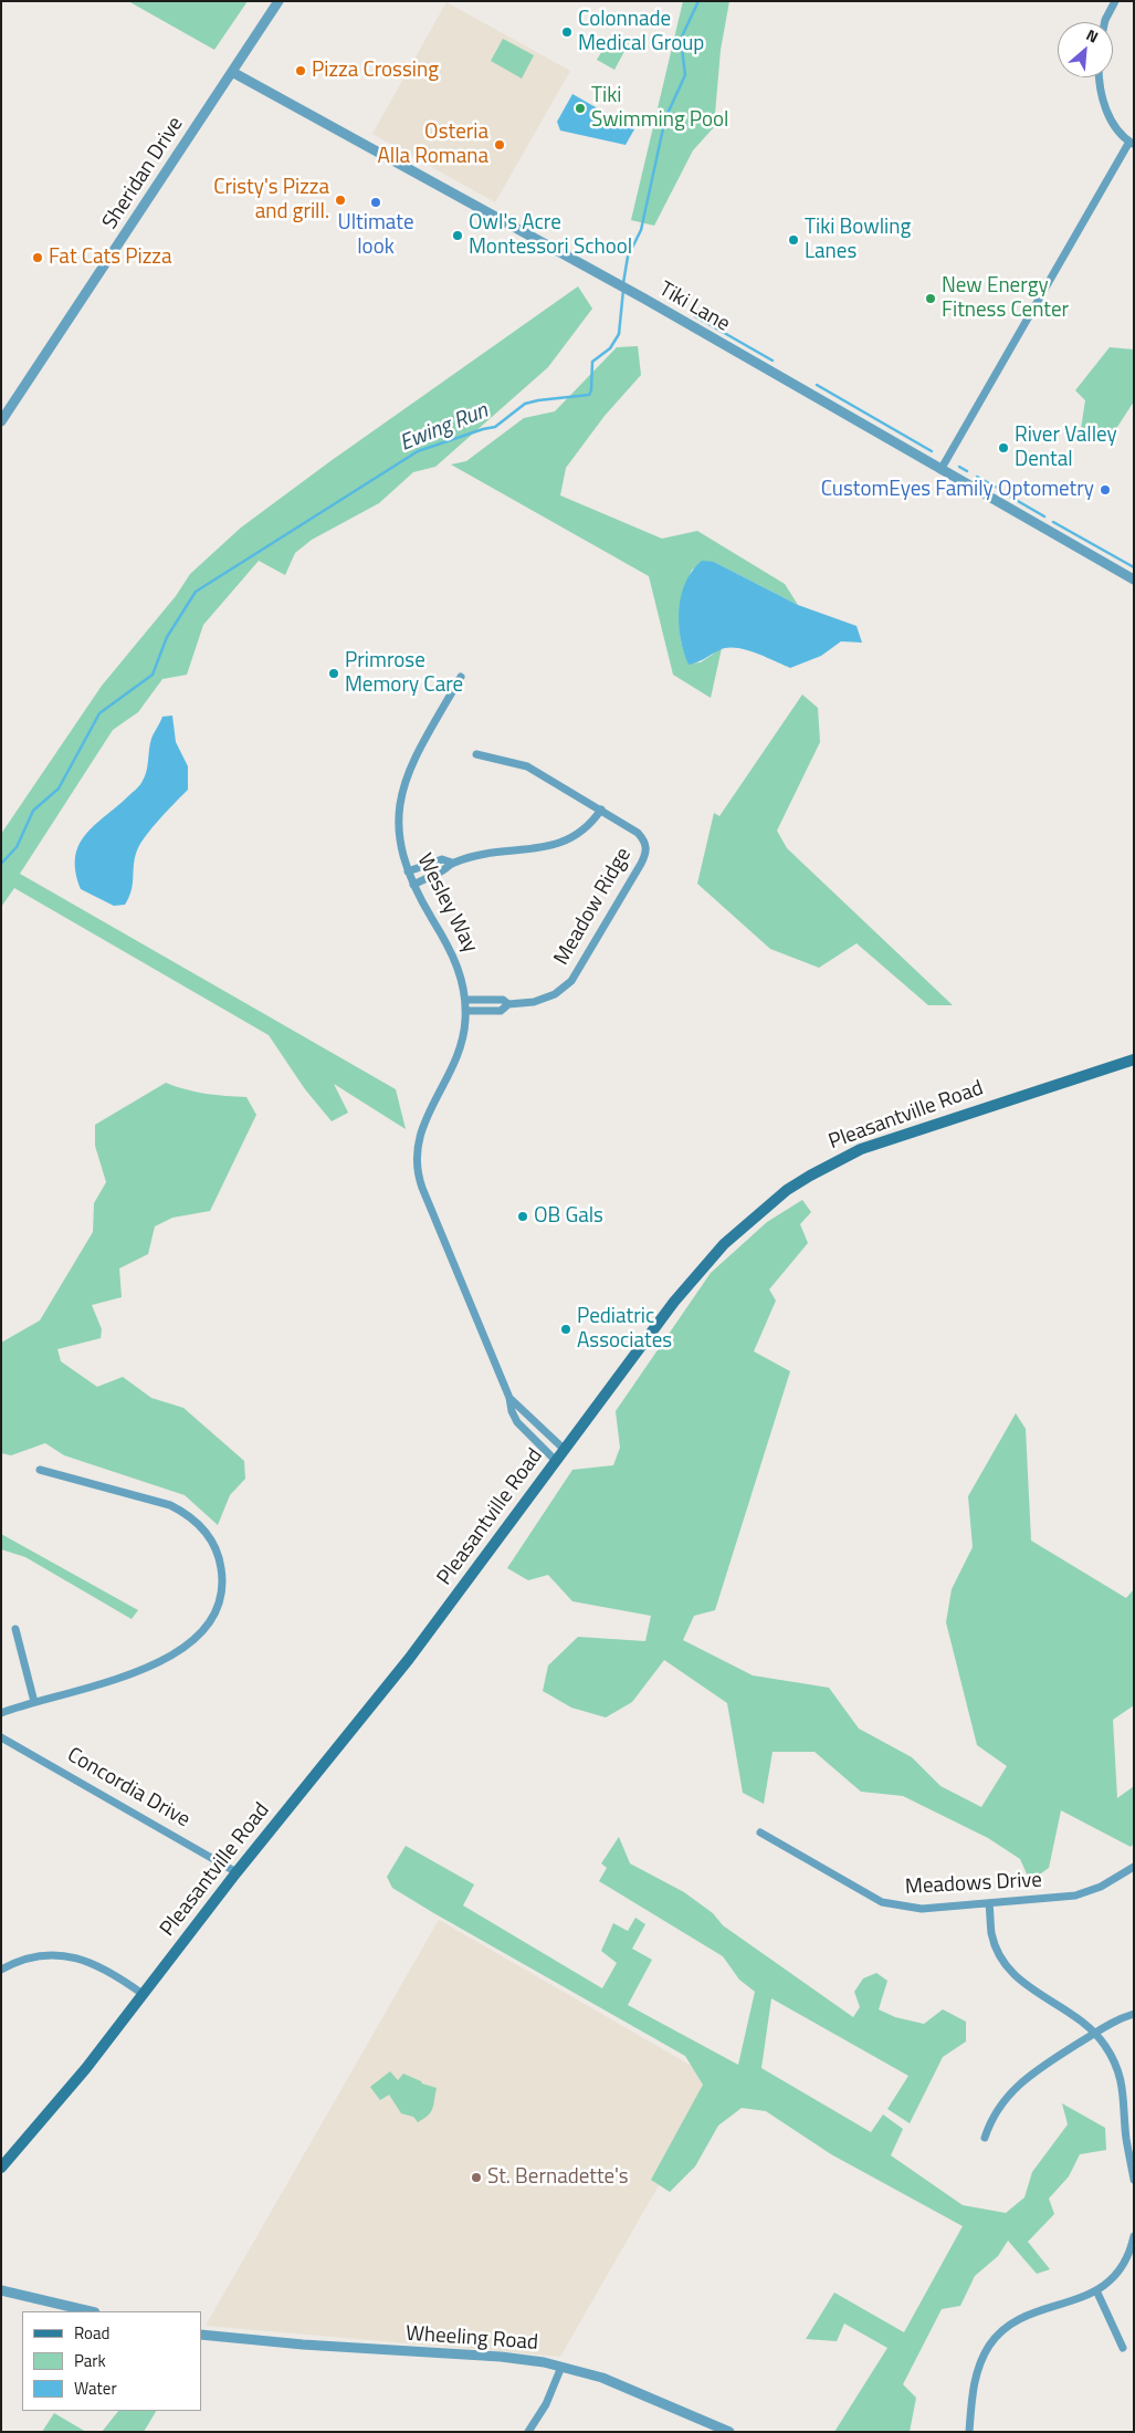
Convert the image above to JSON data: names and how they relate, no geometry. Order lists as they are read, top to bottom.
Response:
{
  "streets": {
    "main road": ["Pleasantville Road"],
    "street": [
      "Sheridan Drive",
      "Tiki Lane",
      "Wesley Way",
      "Meadow Ridge",
      "Concordia Drive",
      "Meadows Drive",
      "Wheeling Road"
    ]
  },
  "crossings": [
    ["Sheridan Drive", "Tiki Lane"],
    ["Wesley Way", "Meadow Ridge"],
    ["Wesley Way", "Pleasantville Road"],
    ["Pleasantville Road", "Concordia Drive"]
  ],
  "water": ["Ewing Run"],
  "places": [
    "Colonnade Medical Group",
    "Pizza Crossing",
    "Tiki Swimming Pool",
    "Osteria Alla Romana",
    "Cristy's Pizza and grill.",
    "Ultimate look",
    "Owl's Acre Montessori School",
    "Tiki Bowling Lanes",
    "Fat Cats Pizza",
    "New Energy Fitness Center",
    "River Valley Dental",
    "CustomEyes Family Optometry",
    "Primrose Memory Care",
    "OB Gals",
    "Pediatric Associates",
    "St. Bernadette's"
  ],
  "legend": ["Road", "Park", "Water"],
  "north": "top right"
}
